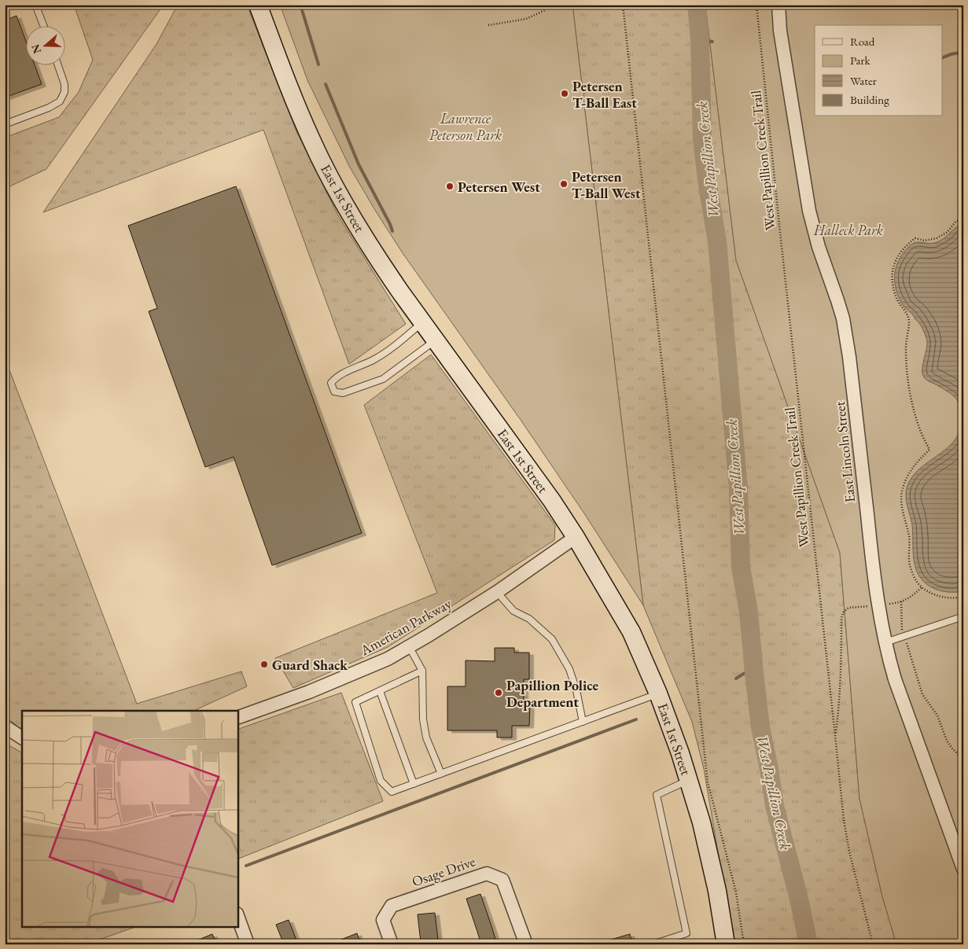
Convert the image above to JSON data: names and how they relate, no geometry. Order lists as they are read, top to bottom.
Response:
{
  "streets": {
    "main road": ["East 1st Street"],
    "street": ["East Lincoln Street", "American Parkway", "Osage Drive"],
    "path": ["West Papillion Creek Trail"]
  },
  "crossings": [
    ["East 1st Street", "American Parkway"]
  ],
  "water": ["West Papillion Creek"],
  "parks": ["Lawrence Peterson Park", "Halleck Park"],
  "places": [
    "Petersen T-Ball East",
    "Petersen T-Ball West",
    "Petersen West",
    "Guard Shack",
    "Papillion Police Department"
  ],
  "legend": [
    "Road",
    "Park",
    "Water",
    "Building"
  ],
  "north": "left"
}
